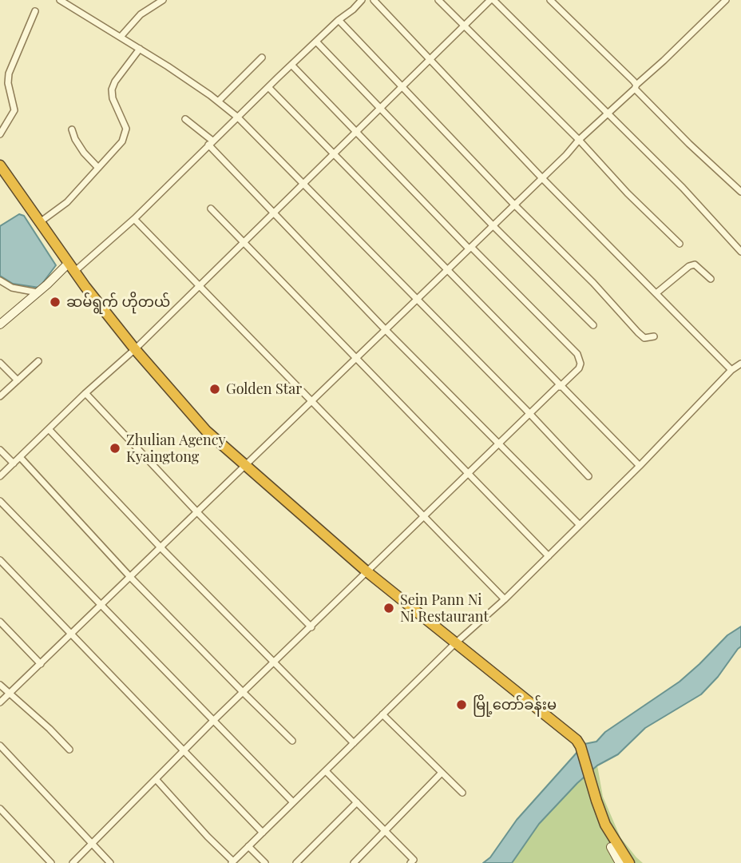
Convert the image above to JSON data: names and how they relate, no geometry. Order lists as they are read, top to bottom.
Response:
{
  "places": [
    "ဆမ်ရွက် ဟိုတယ်",
    "Golden Star",
    "Zhulian Agency Kyaingtong",
    "Sein Pann Ni Ni Restaurant",
    "မြို့တော်ခန်းမ"
  ]
}
